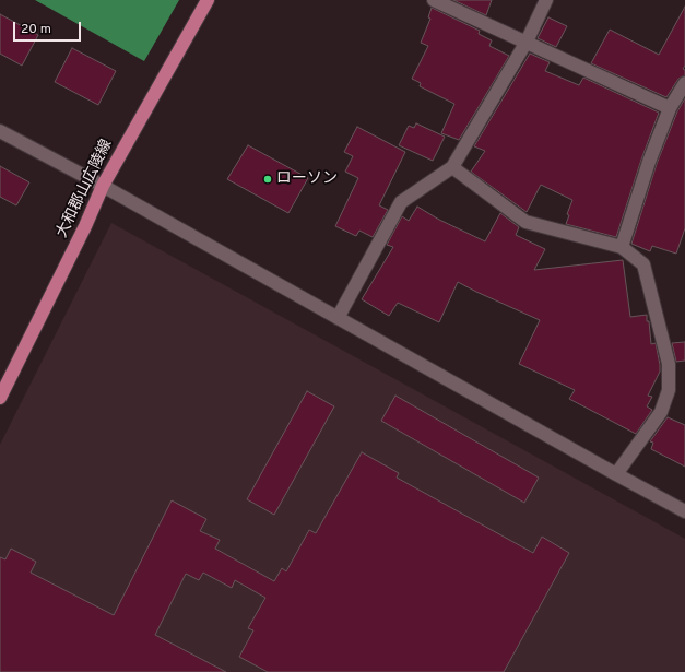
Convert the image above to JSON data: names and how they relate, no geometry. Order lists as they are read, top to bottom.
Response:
{
  "streets": {
    "main road": ["大和郡山広陵線"]
  },
  "places": ["ローソン"],
  "scale_bar": "20 m"
}
